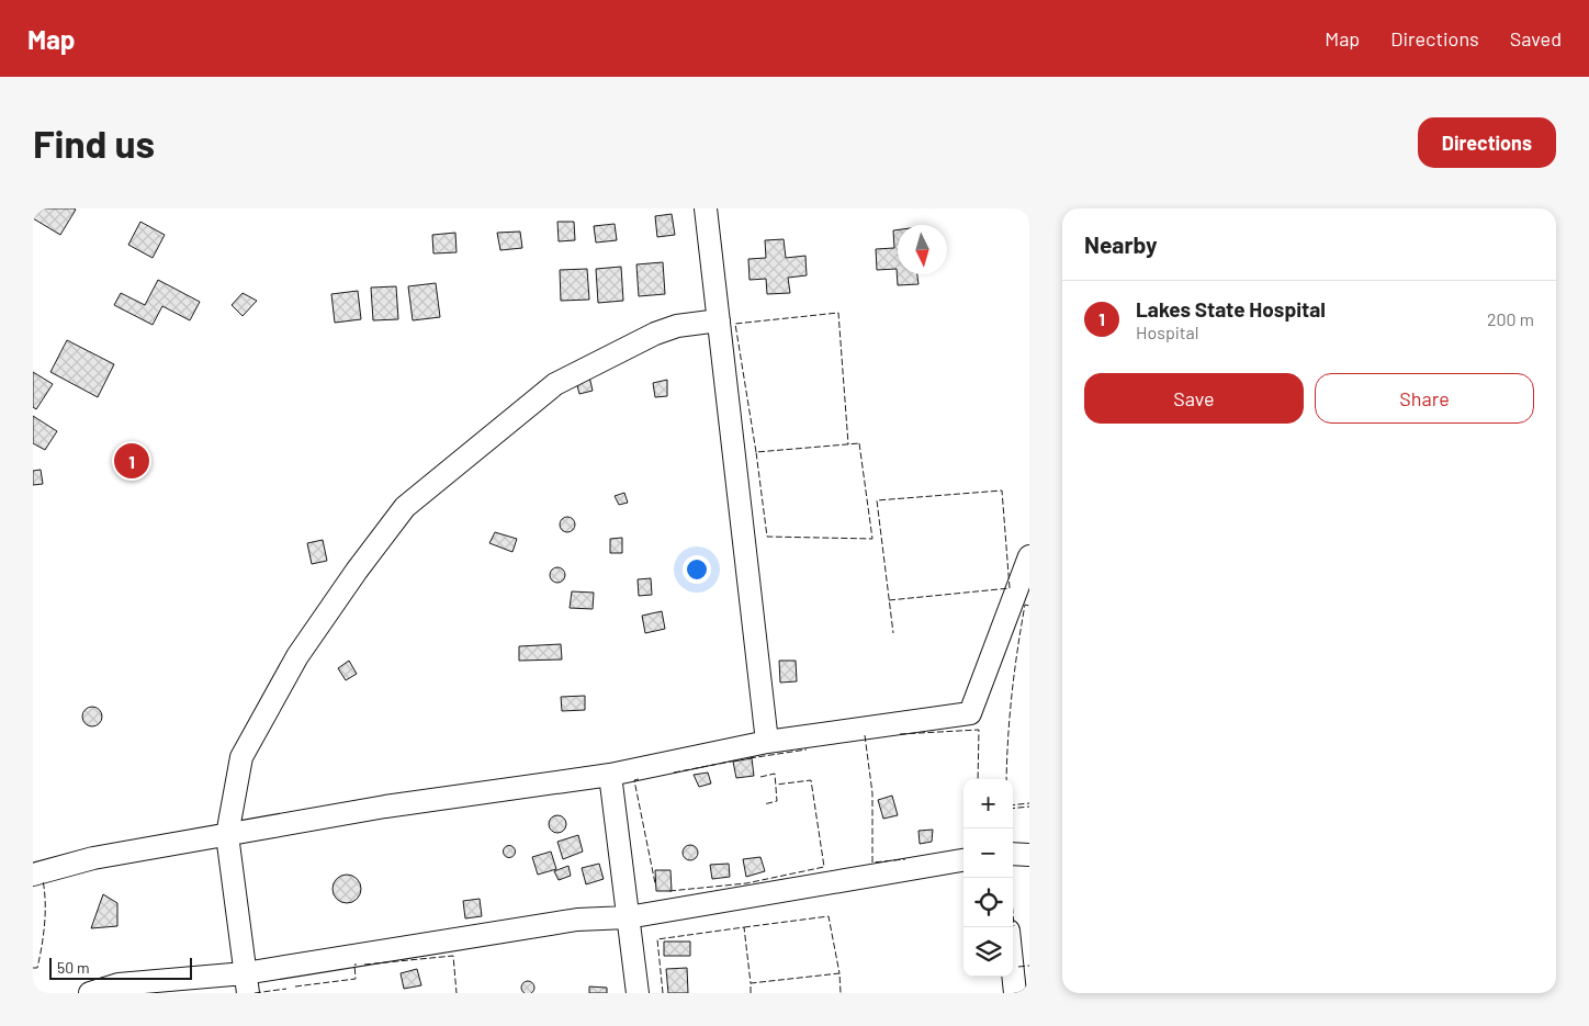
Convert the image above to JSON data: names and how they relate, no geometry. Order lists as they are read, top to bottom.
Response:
{
  "scale_bar": "50 m",
  "north": "bottom",
  "page": {
    "header": "Map",
    "nav": ["Map", "Directions", "Saved"],
    "buttons": [
      "Directions",
      ["Save", "Share"]
    ],
    "title": "Find us",
    "heading": "Nearby",
    "list": [
      {
        "mark": "1",
        "name": "Lakes State Hospital",
        "note": "Hospital",
        "value": "200 m"
      }
    ],
    "pins": "1",
    "map_buttons": ["+", "−"],
    "scale": "50 m"
  }
}
